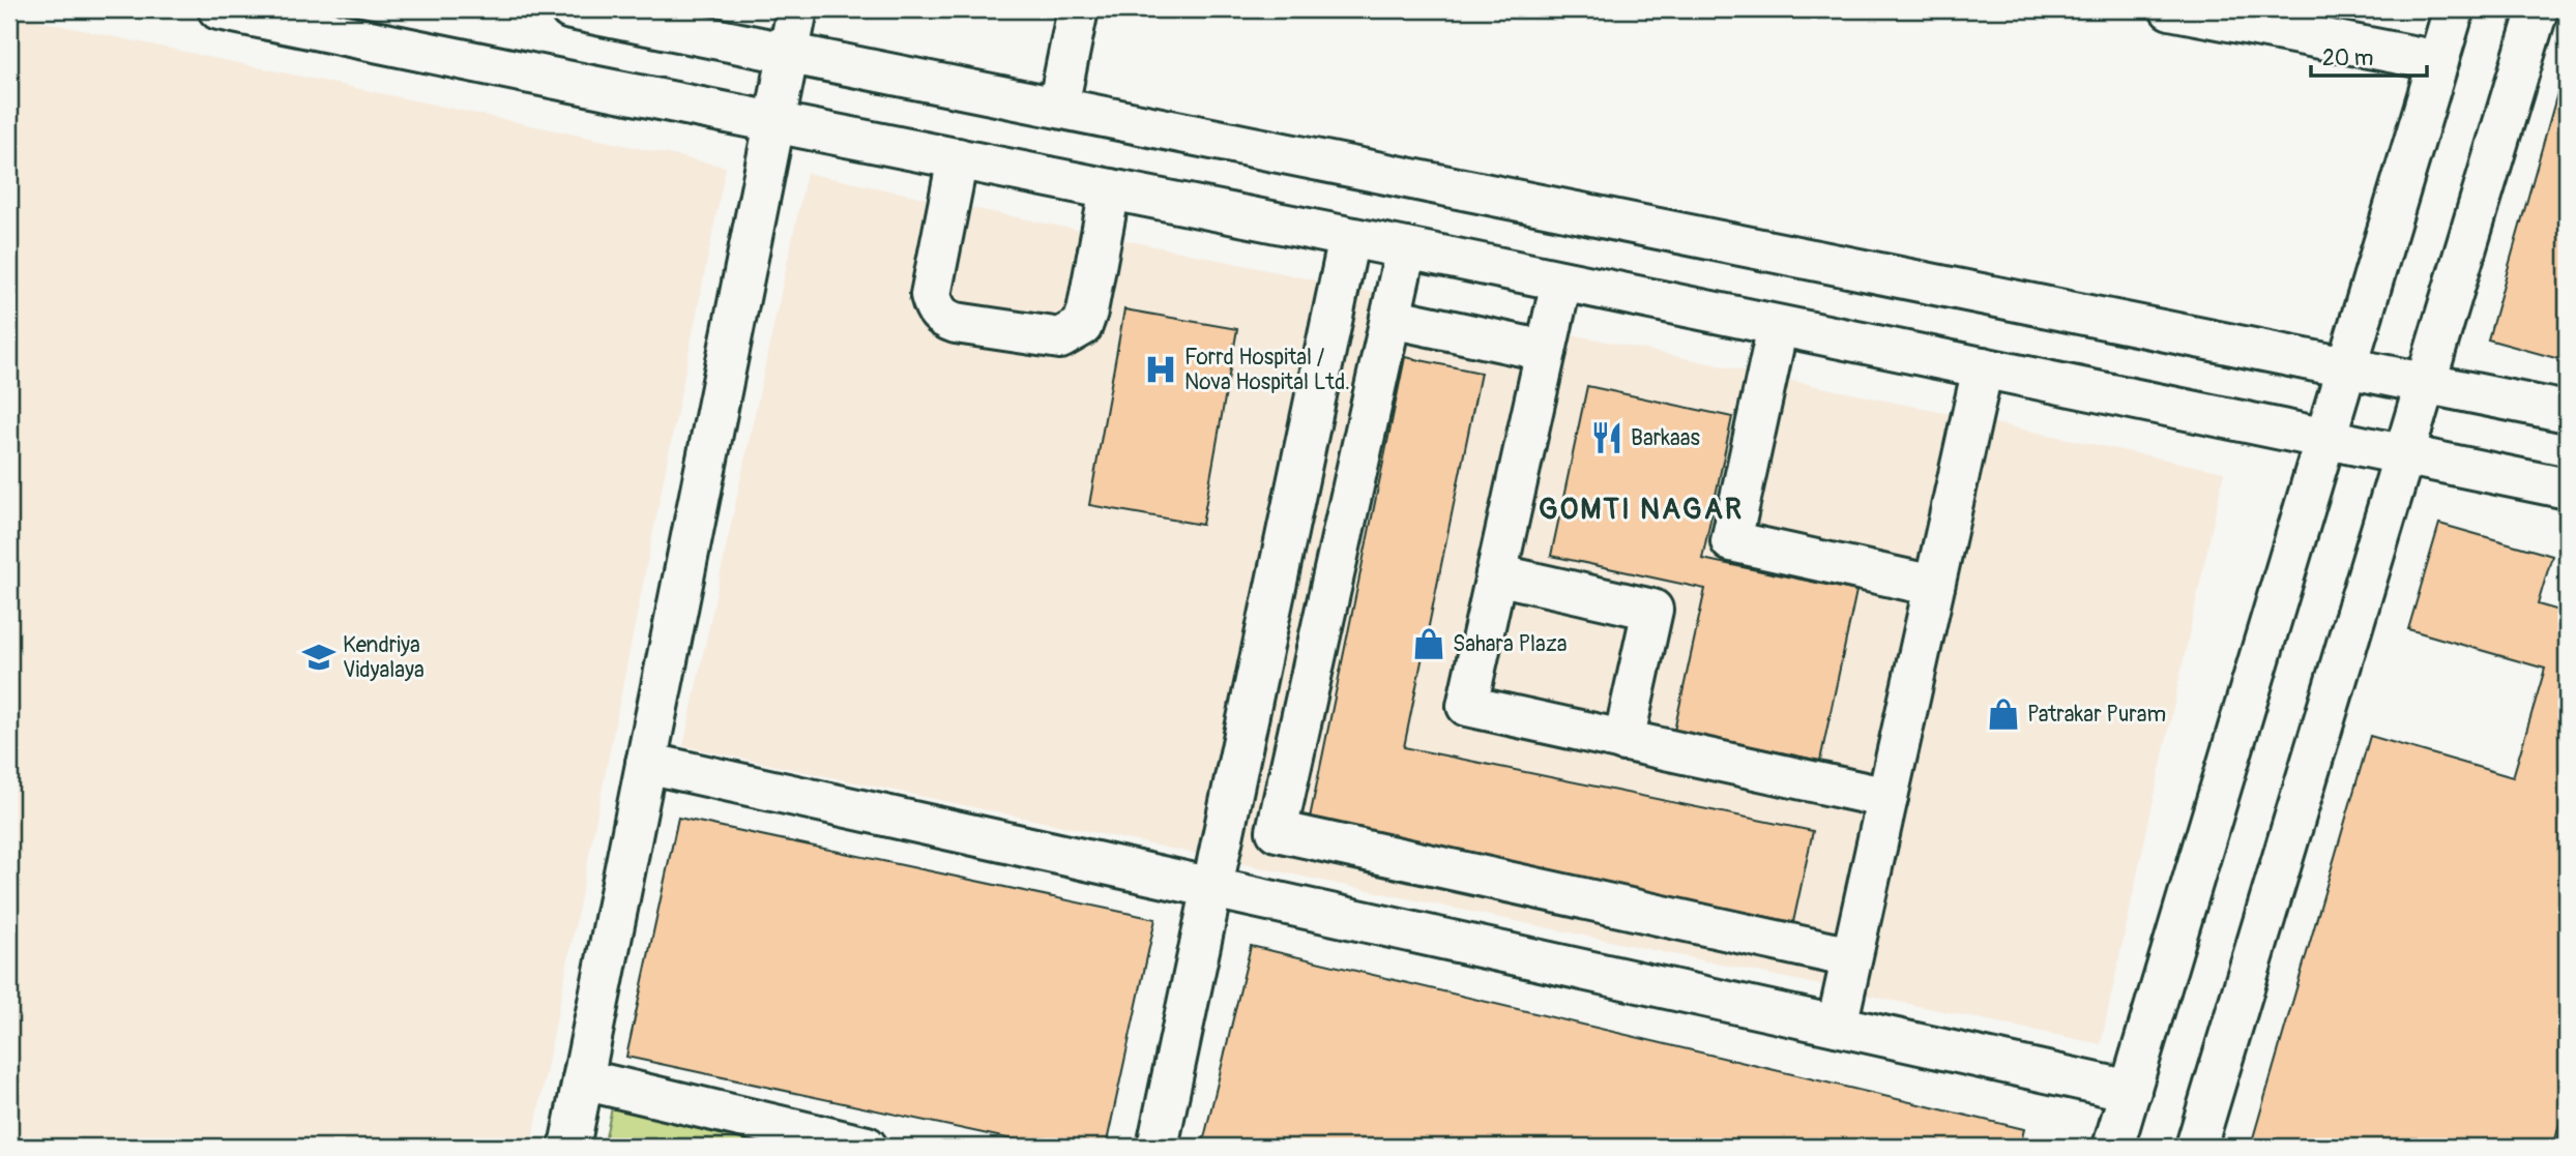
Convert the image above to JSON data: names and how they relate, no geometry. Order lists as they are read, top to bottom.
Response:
{
  "districts": ["GOMTI NAGAR"],
  "places": {
    "hospital": ["Forrd Hospital / Nova Hospital Ltd."],
    "restaurant": ["Barkaas"],
    "shop": ["Sahara Plaza", "Patrakar Puram"],
    "school or university": ["Kendriya Vidyalaya"]
  },
  "scale_bar": "20 m"
}
